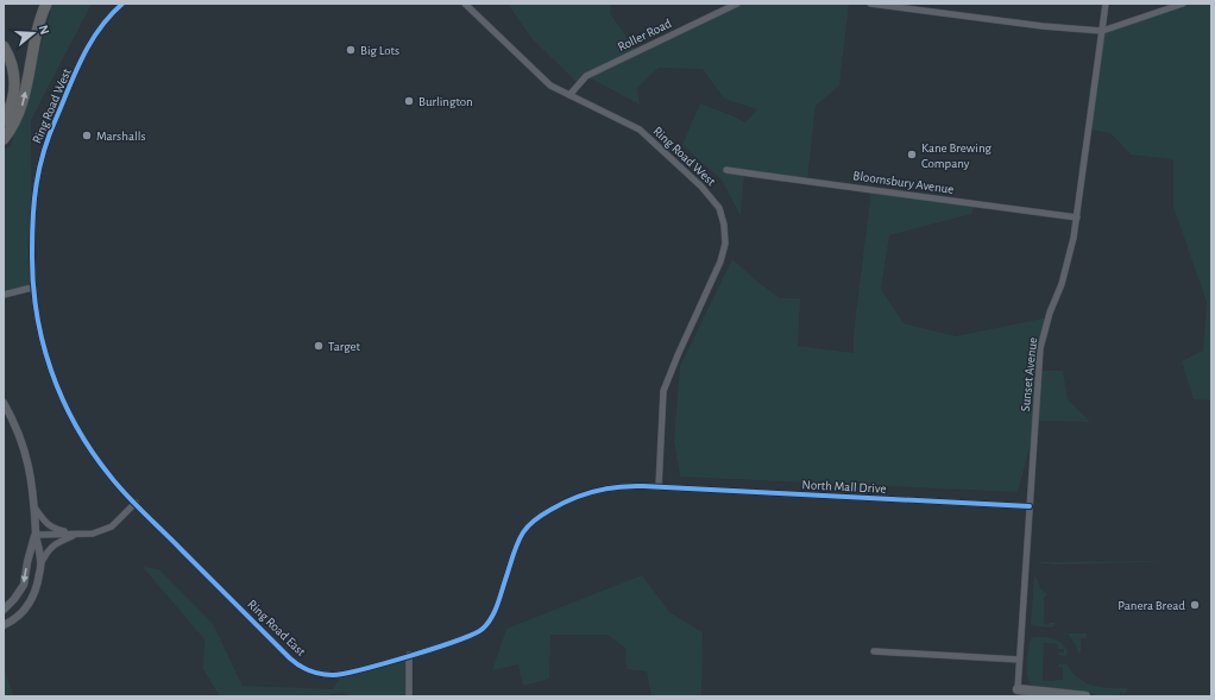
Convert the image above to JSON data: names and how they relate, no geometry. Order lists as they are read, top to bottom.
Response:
{
  "streets": {
    "street": [
      "Roller Road",
      "Ring Road West",
      "Bloomsbury Avenue",
      "Sunset Avenue",
      "North Mall Drive",
      "Ring Road East"
    ]
  },
  "crossings": [
    ["Roller Road", "Ring Road West"],
    ["Ring Road West", "North Mall Drive"],
    ["Ring Road West", "Ring Road East"],
    ["Bloomsbury Avenue", "Sunset Avenue"],
    ["Sunset Avenue", "North Mall Drive"],
    ["North Mall Drive", "Ring Road East"]
  ],
  "places": [
    "Big Lots",
    "Burlington",
    "Marshalls",
    "Kane Brewing Company",
    "Target",
    "Panera Bread"
  ],
  "north": "right"
}
